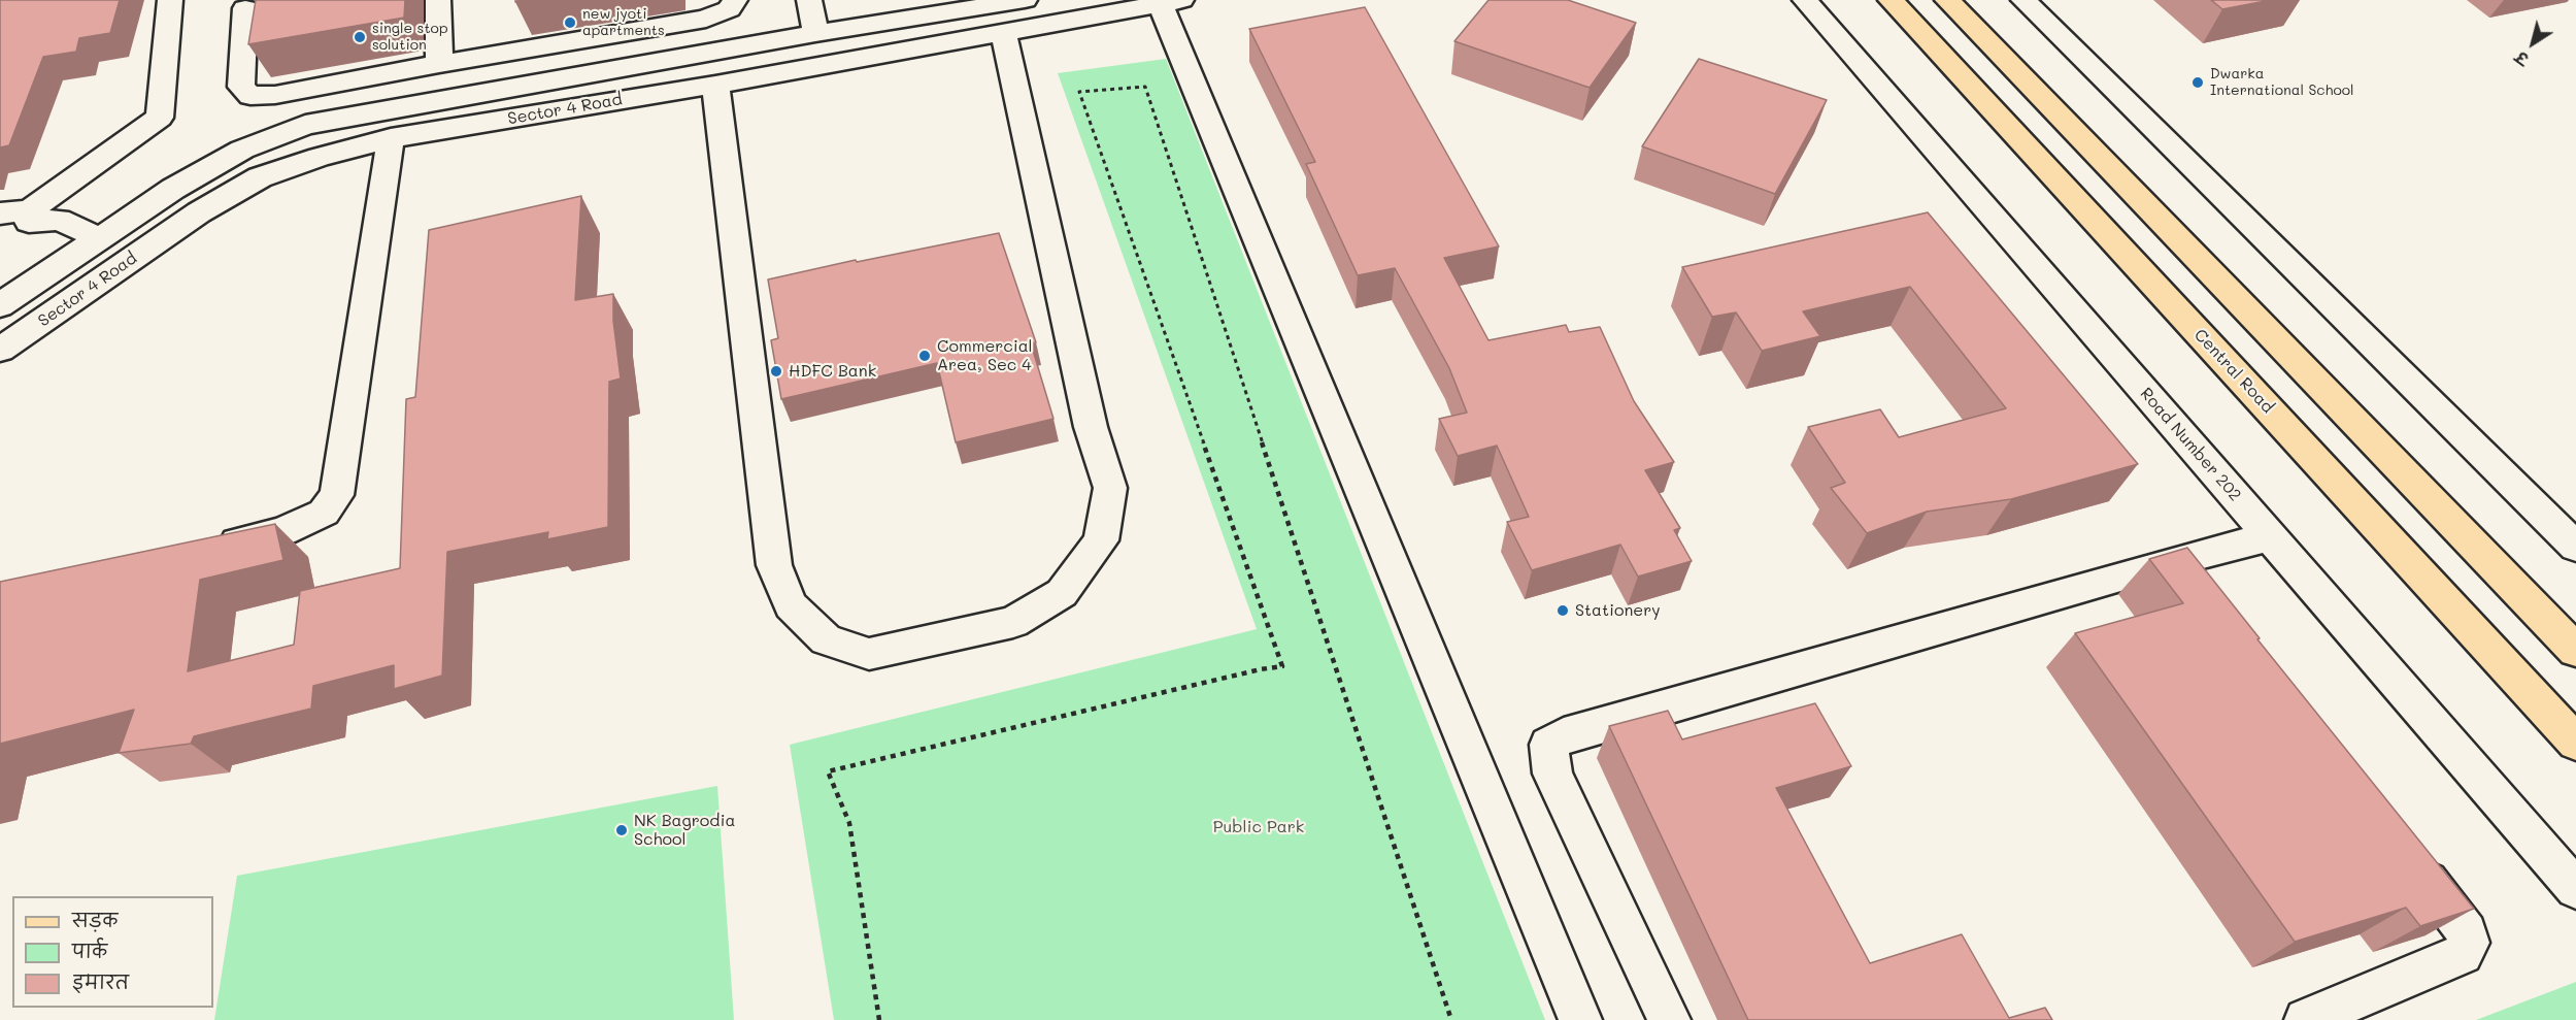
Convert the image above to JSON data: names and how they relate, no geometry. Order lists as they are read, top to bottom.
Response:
{
  "streets": {
    "main road": ["Central Road"],
    "street": ["Sector 4 Road", "Road Number 202"]
  },
  "parks": ["Public Park"],
  "places": [
    "new jyoti apartments",
    "single stop solution",
    "Dwarka International School",
    "Commercial Area, Sec 4",
    "HDFC Bank",
    "Stationery",
    "NK Bagrodia School"
  ],
  "legend": ["सड़क", "पार्क", "इमारत"],
  "north": "bottom left"
}
